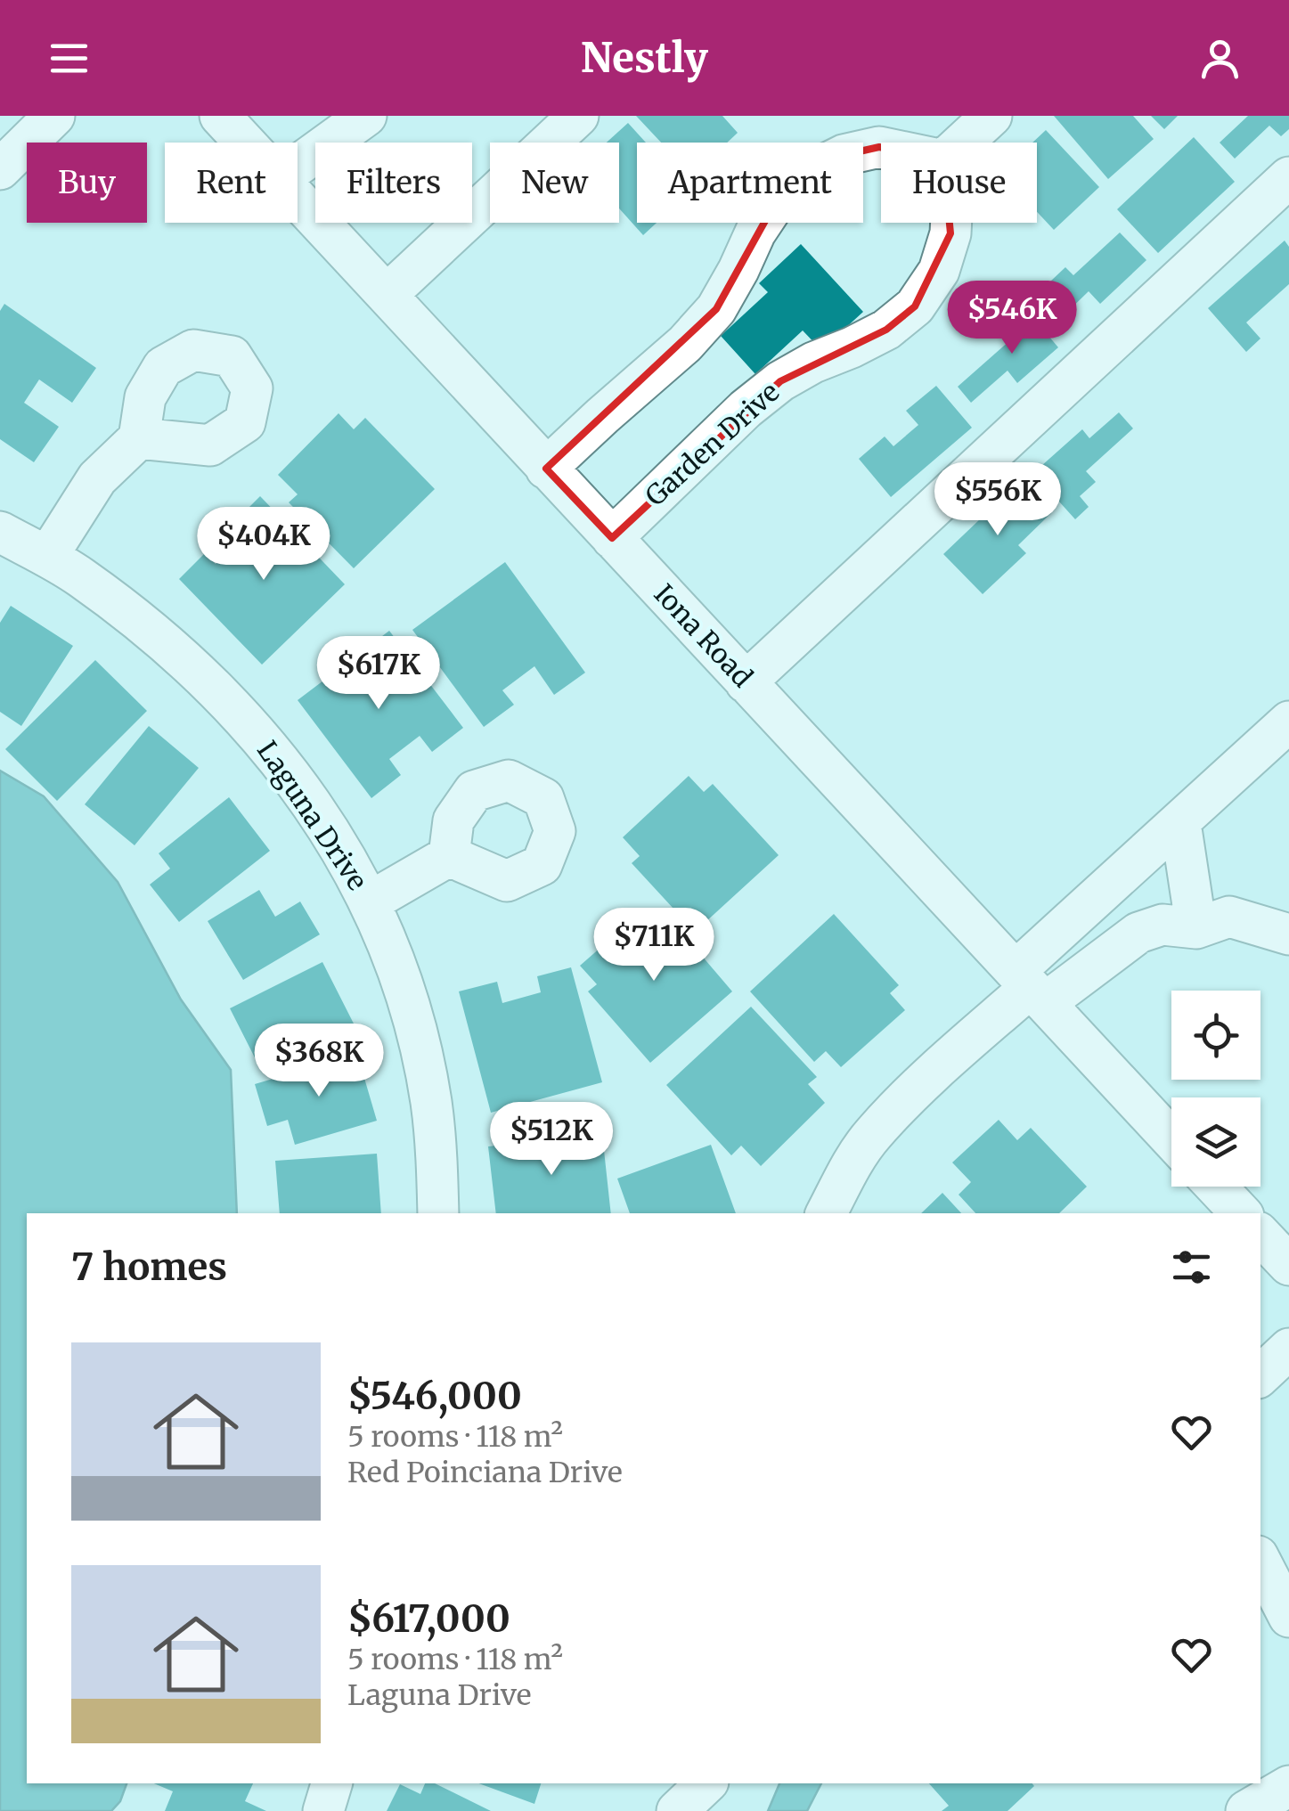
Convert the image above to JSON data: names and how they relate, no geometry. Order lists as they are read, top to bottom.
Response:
{
  "streets": {
    "street": ["Garden Drive", "Iona Road", "Laguna Drive"]
  },
  "crossings": [
    ["Garden Drive", "Iona Road"]
  ],
  "page": {
    "header": "Nestly",
    "chip": [
      "Buy",
      "Rent",
      "Filters",
      "New",
      "Apartment",
      "House"
    ],
    "price": [
      "$546K",
      "$556K",
      "$404K",
      "$617K",
      "$711K",
      "$368K",
      "$512K"
    ],
    "heading": "7 homes",
    "list": [
      {
        "name": "$546,000",
        "note": "5 rooms · 118 m² · Red Poinciana Drive"
      },
      {
        "name": "$617,000",
        "note": "5 rooms · 118 m² · Laguna Drive"
      }
    ]
  }
}
